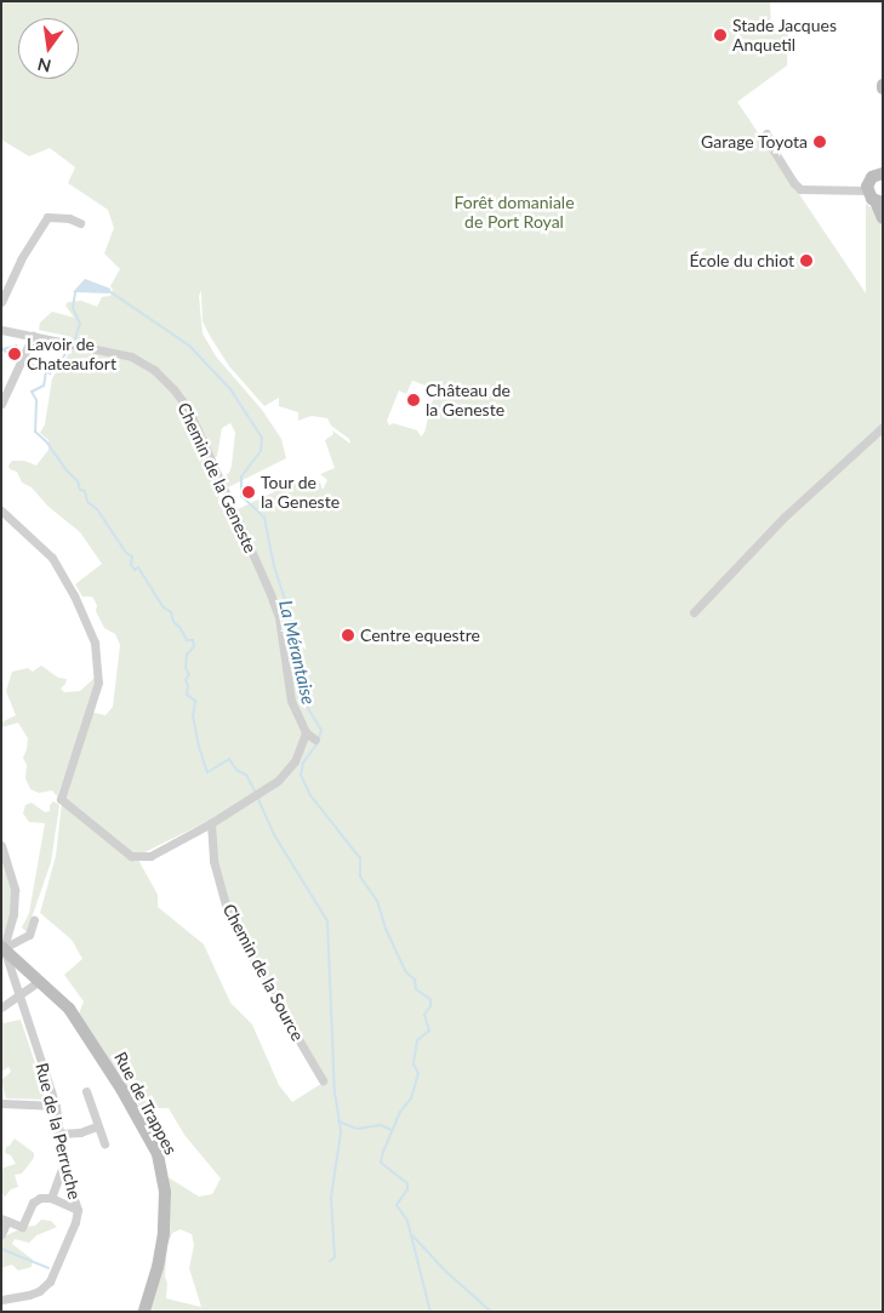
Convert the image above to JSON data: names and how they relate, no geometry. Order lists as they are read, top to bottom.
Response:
{
  "streets": {
    "street": [
      "Chemin de la Geneste",
      "Chemin de la Source",
      "Rue de Trappes",
      "Rue de la Perruche"
    ]
  },
  "crossings": [
    ["Rue de Trappes", "Rue de la Perruche"]
  ],
  "water": ["La Mérantaise"],
  "parks": ["Forêt domaniale de Port Royal"],
  "places": [
    "Stade Jacques Anquetil",
    "Garage Toyota",
    "École du chiot",
    "Lavoir de Chateaufort",
    "Château de la Geneste",
    "Tour de la Geneste",
    "Centre equestre"
  ],
  "north": "bottom"
}
